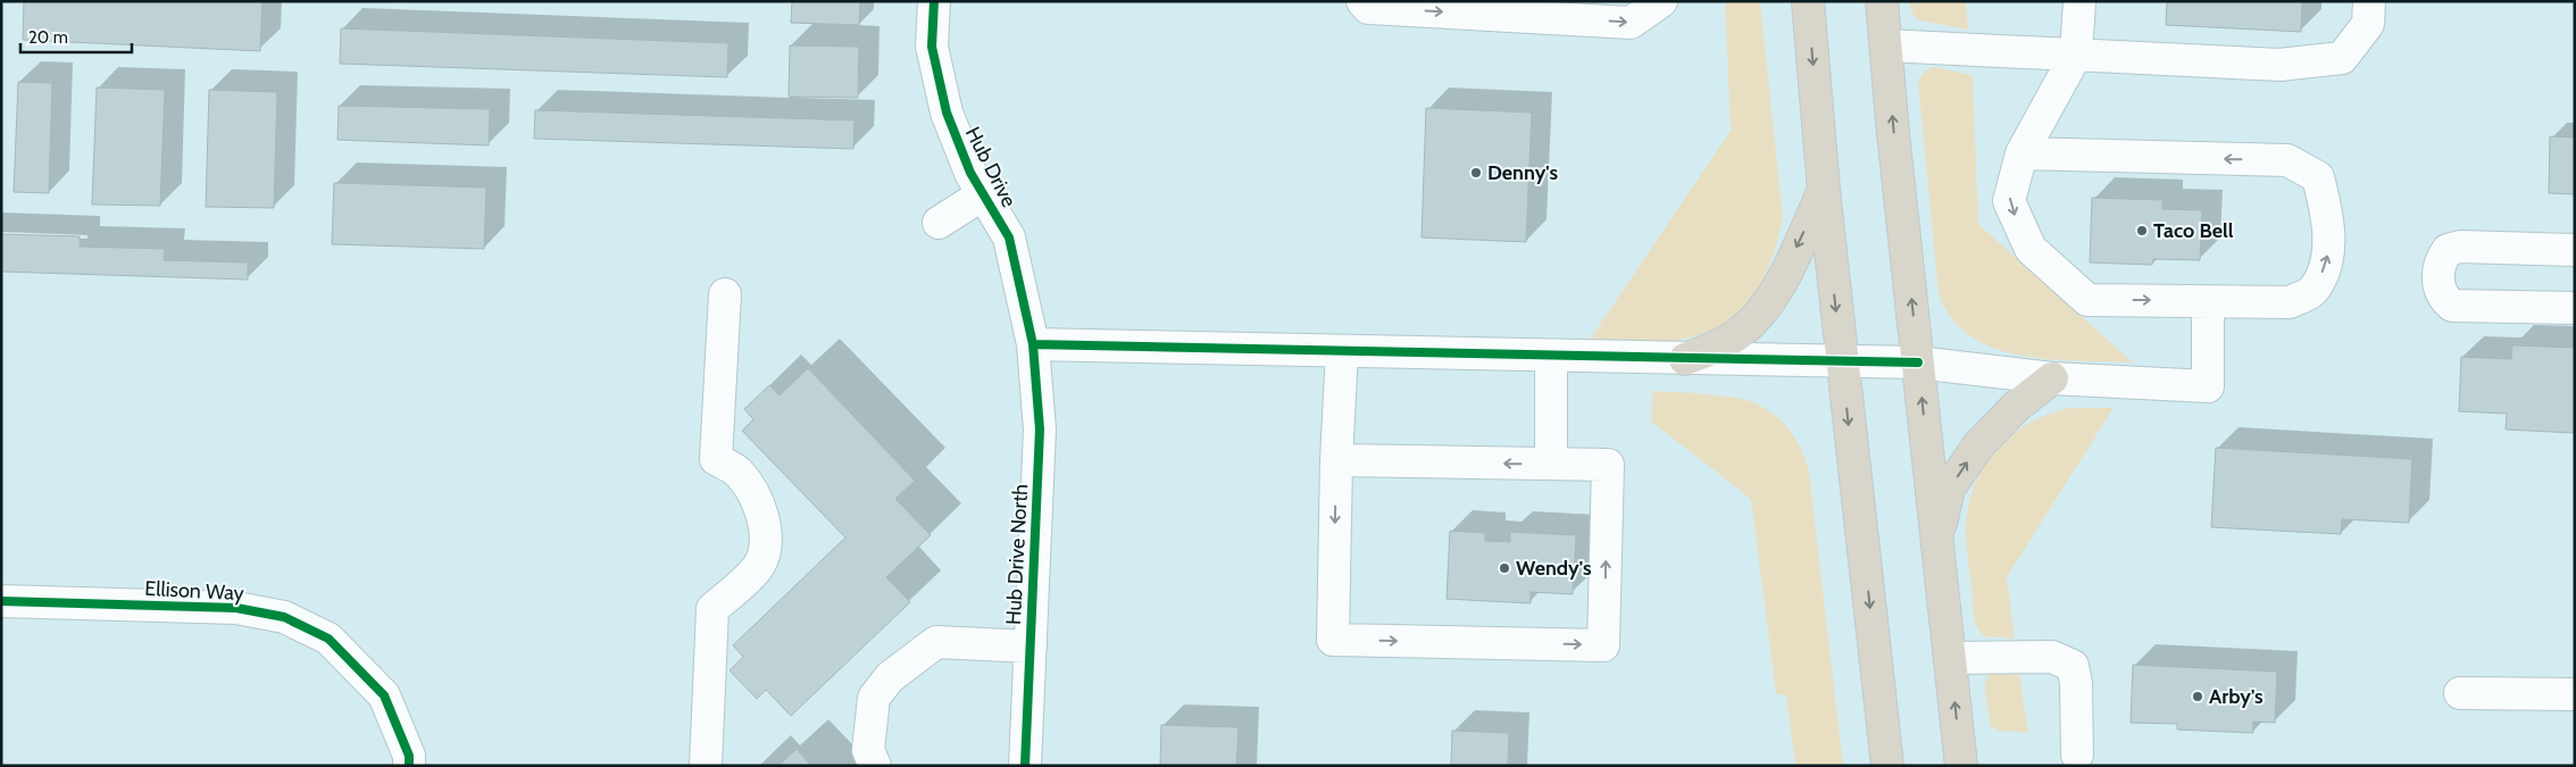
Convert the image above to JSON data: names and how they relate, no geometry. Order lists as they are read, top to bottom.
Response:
{
  "streets": {
    "street": ["Hub Drive", "Hub Drive North", "Ellison Way"]
  },
  "crossings": [
    ["Hub Drive", "Hub Drive North"]
  ],
  "places": [
    "Denny's",
    "Taco Bell",
    "Wendy's",
    "Arby's"
  ],
  "scale_bar": "20 m"
}
